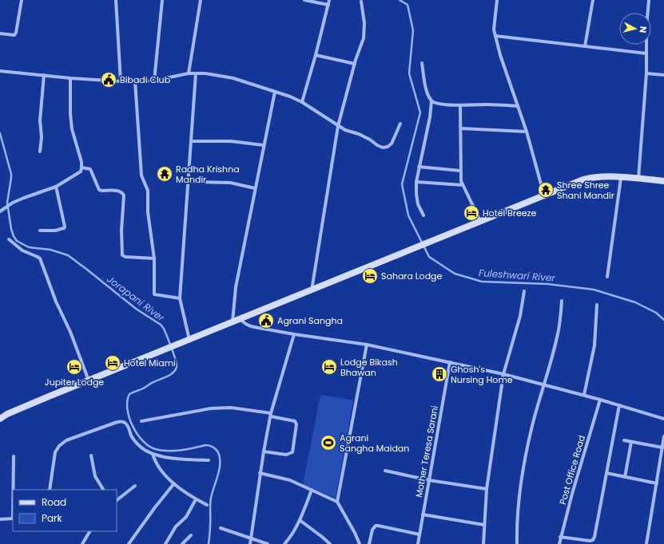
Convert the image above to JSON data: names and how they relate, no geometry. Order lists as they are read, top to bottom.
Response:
{
  "streets": {
    "street": ["Mother Teresa Sarani", "Post Office Road"]
  },
  "water": ["Fuleshwari River", "Jorapani River"],
  "places": {
    "public building": ["Bibadi Club", "Agrani Sangha"],
    "temple": ["Radha Krishna Mandir", "Shree Shree Shani Mandir"],
    "hotel": [
      "Hotel Breeze",
      "Sahara Lodge",
      "Hotel Miami",
      "Jupiter Lodge",
      "Lodge Bikash Bhawan"
    ],
    "building": ["Ghosh's Nursing Home"],
    "sports": ["Agrani Sangha Maidan"]
  },
  "legend": ["Road", "Park"],
  "north": "right"
}
